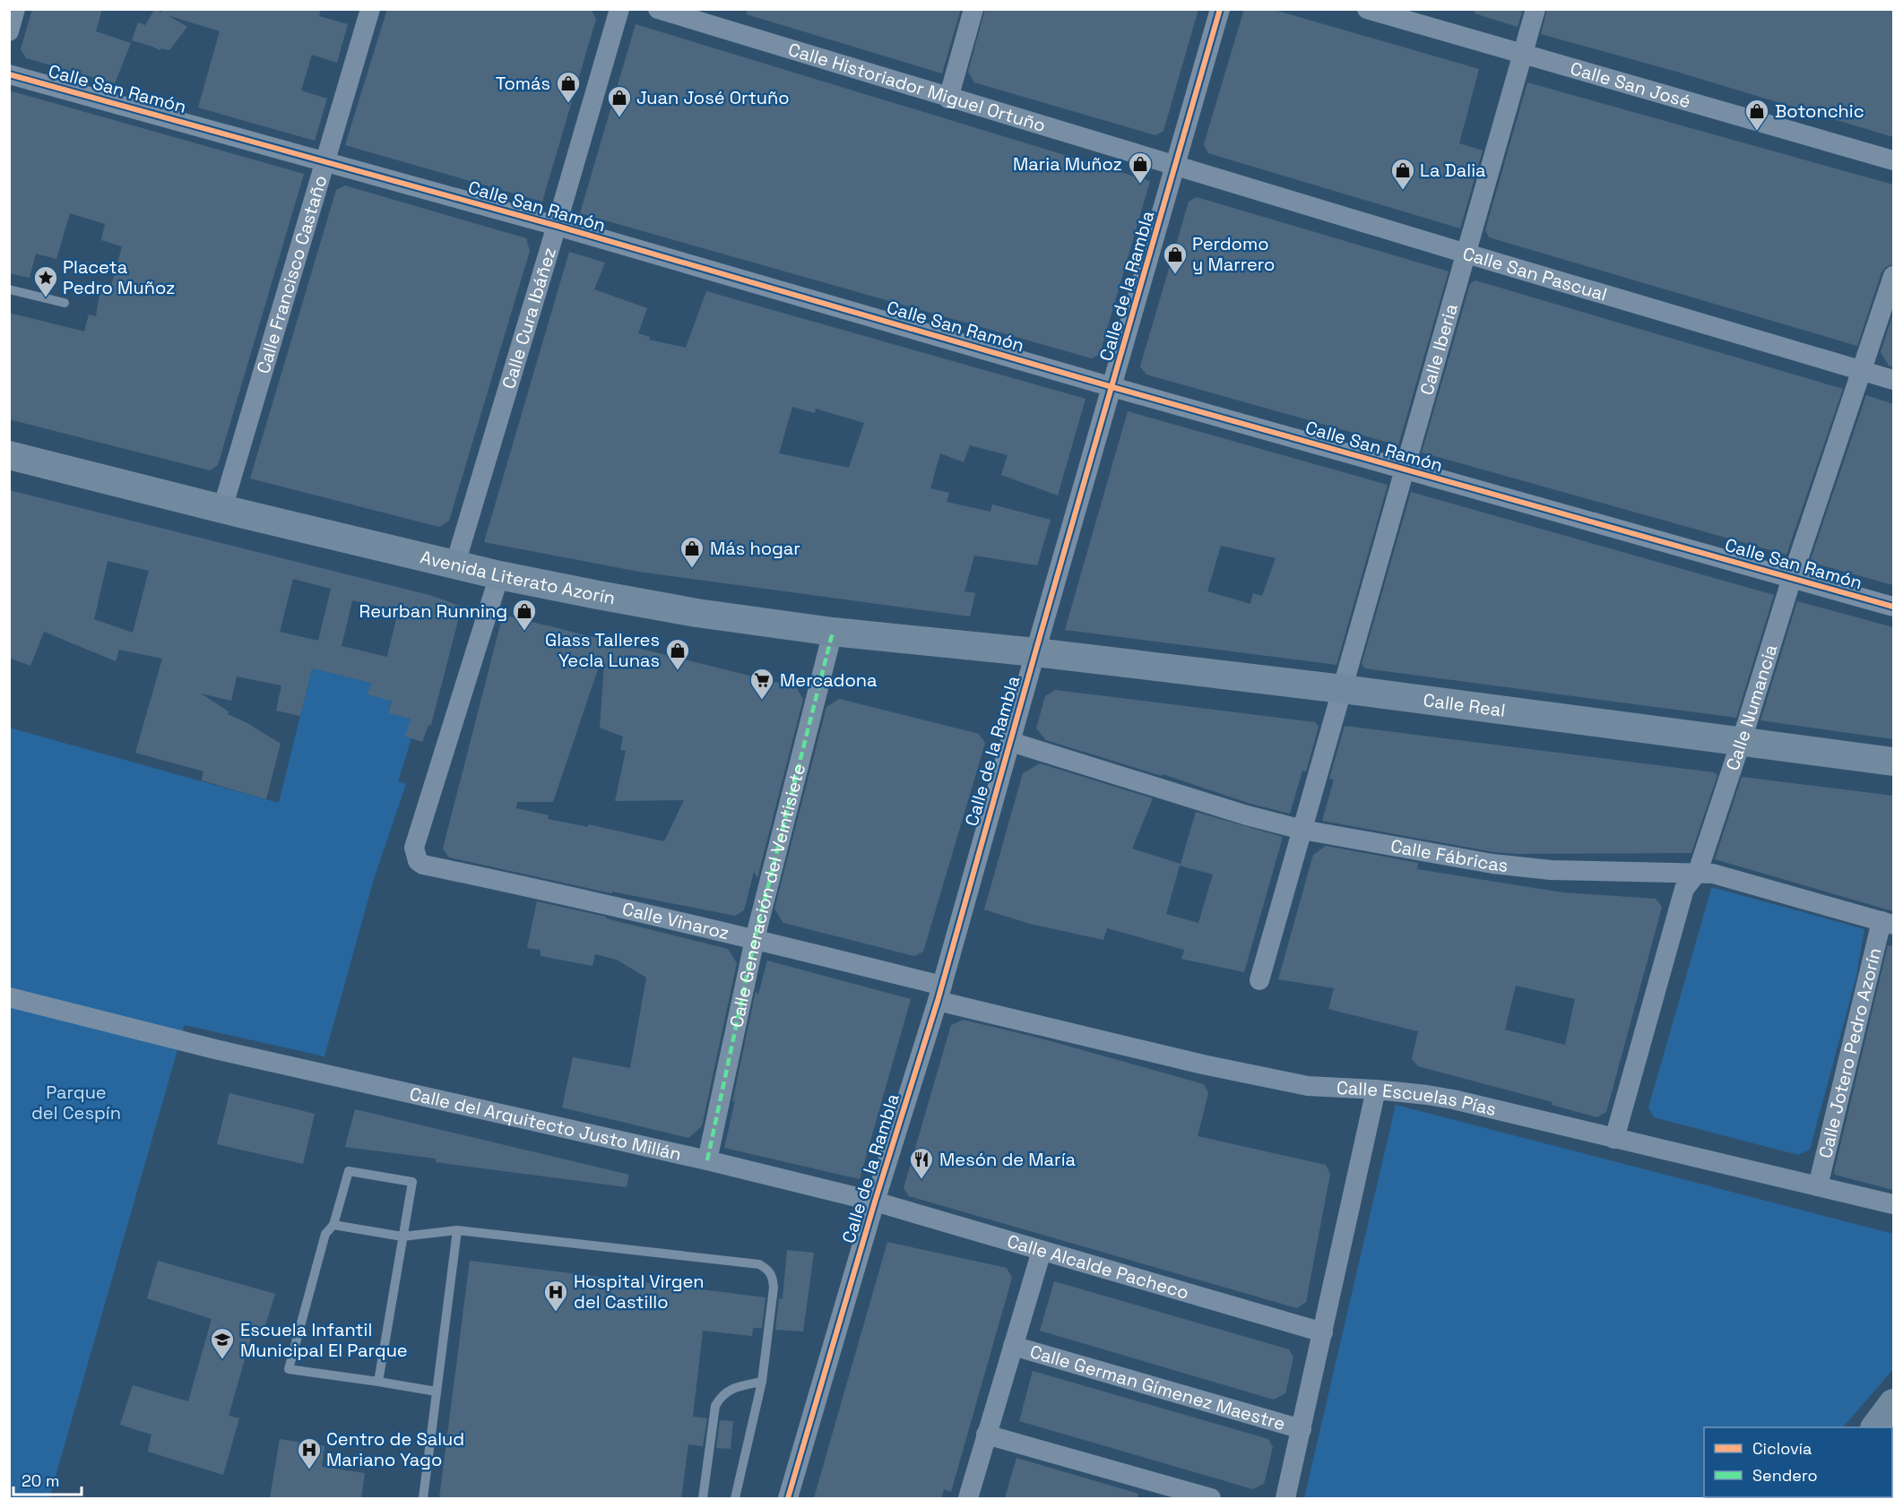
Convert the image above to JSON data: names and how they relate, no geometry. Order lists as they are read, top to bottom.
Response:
{
  "streets": {
    "main road": ["Avenida Literato Azorín", "Calle Real"],
    "street": [
      "Calle San José",
      "Calle San Ramón",
      "Calle Historiador Miguel Ortuño",
      "Calle San Pascual",
      "Calle Francisco Castaño",
      "Calle de la Rambla",
      "Calle Cura Ibáñez",
      "Calle Iberia",
      "Calle Numancia",
      "Calle Fábricas",
      "Calle Generación del Veintisiete",
      "Calle Vinaroz",
      "Calle Jotero Pedro Azorín",
      "Calle Escuelas Pías",
      "Calle del Arquitecto Justo Millán",
      "Calle Alcalde Pacheco",
      "Calle German Gímenez Maestre"
    ]
  },
  "crossings": [
    ["Calle San José", "Calle Iberia"],
    ["Calle San Ramón", "Calle Francisco Castaño"],
    ["Calle San Ramón", "Calle de la Rambla"],
    ["Calle San Ramón", "Calle Cura Ibáñez"],
    ["Calle San Ramón", "Calle Iberia"],
    ["Calle San Ramón", "Calle Numancia"],
    ["Calle Historiador Miguel Ortuño", "Calle San Pascual"],
    ["Calle Historiador Miguel Ortuño", "Calle de la Rambla"],
    ["Calle San Pascual", "Calle de la Rambla"],
    ["Calle San Pascual", "Calle Iberia"],
    ["Calle San Pascual", "Calle Numancia"],
    ["Calle Francisco Castaño", "Avenida Literato Azorín"],
    ["Calle de la Rambla", "Avenida Literato Azorín"],
    ["Calle de la Rambla", "Calle Real"],
    ["Calle de la Rambla", "Calle Fábricas"],
    ["Calle de la Rambla", "Calle Vinaroz"],
    ["Calle de la Rambla", "Calle Escuelas Pías"],
    ["Calle de la Rambla", "Calle del Arquitecto Justo Millán"],
    ["Calle de la Rambla", "Calle Alcalde Pacheco"],
    ["Calle Cura Ibáñez", "Avenida Literato Azorín"],
    ["Calle Iberia", "Calle Real"],
    ["Calle Iberia", "Calle Fábricas"],
    ["Avenida Literato Azorín", "Calle Real"],
    ["Avenida Literato Azorín", "Calle Generación del Veintisiete"],
    ["Avenida Literato Azorín", "Calle Vinaroz"],
    ["Calle Real", "Calle Numancia"],
    ["Calle Numancia", "Calle Fábricas"],
    ["Calle Numancia", "Calle Escuelas Pías"],
    ["Calle Fábricas", "Calle Jotero Pedro Azorín"],
    ["Calle Generación del Veintisiete", "Calle Vinaroz"],
    ["Calle Generación del Veintisiete", "Calle del Arquitecto Justo Millán"],
    ["Calle Vinaroz", "Calle Escuelas Pías"],
    ["Calle Jotero Pedro Azorín", "Calle Escuelas Pías"],
    ["Calle del Arquitecto Justo Millán", "Calle Alcalde Pacheco"]
  ],
  "parks": ["Parque del Cespín"],
  "places": {
    "shop": [
      "Tomás",
      "Juan José Ortuño",
      "Botonchic",
      "Maria Muñoz",
      "La Dalia",
      "Perdomo y Marrero",
      "Más hogar",
      "Reurban Running",
      "Glass Talleres Yecla Lunas"
    ],
    "place": ["Placeta Pedro Muñoz"],
    "supermarket": ["Mercadona"],
    "restaurant": ["Mesón de María"],
    "hospital": ["Hospital Virgen del Castillo", "Centro de Salud Mariano Yago"],
    "school or university": ["Escuela Infantil Municipal El Parque"]
  },
  "legend": ["Ciclovía", "Sendero"],
  "scale_bar": "20 m"
}
